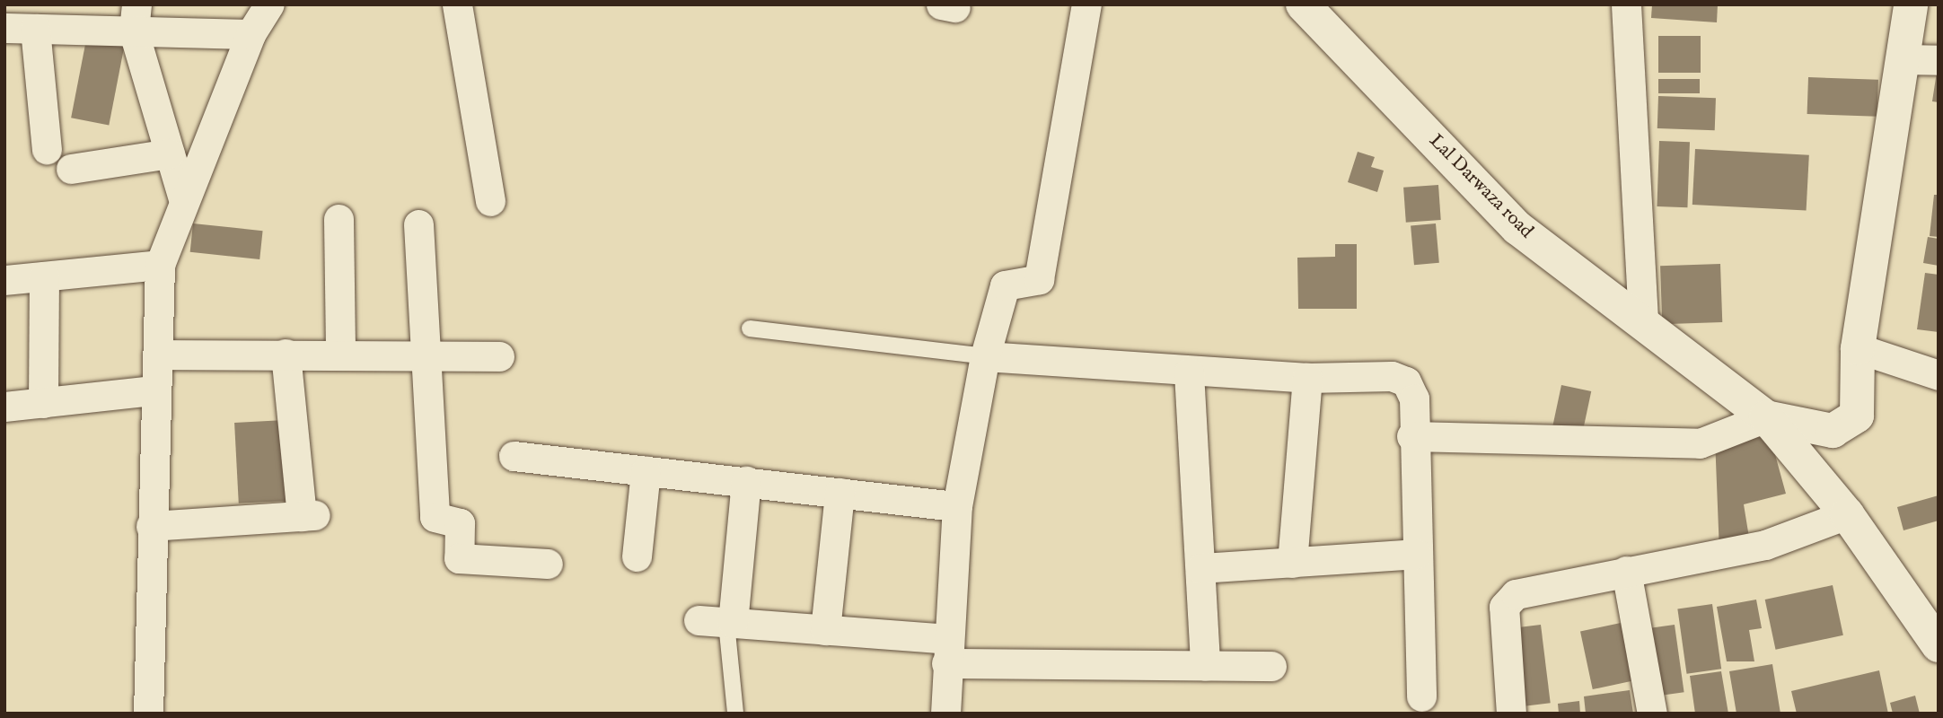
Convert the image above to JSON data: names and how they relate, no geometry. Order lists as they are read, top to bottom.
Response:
{
  "streets": {
    "main road": ["Lal Darwaza road"]
  }
}
